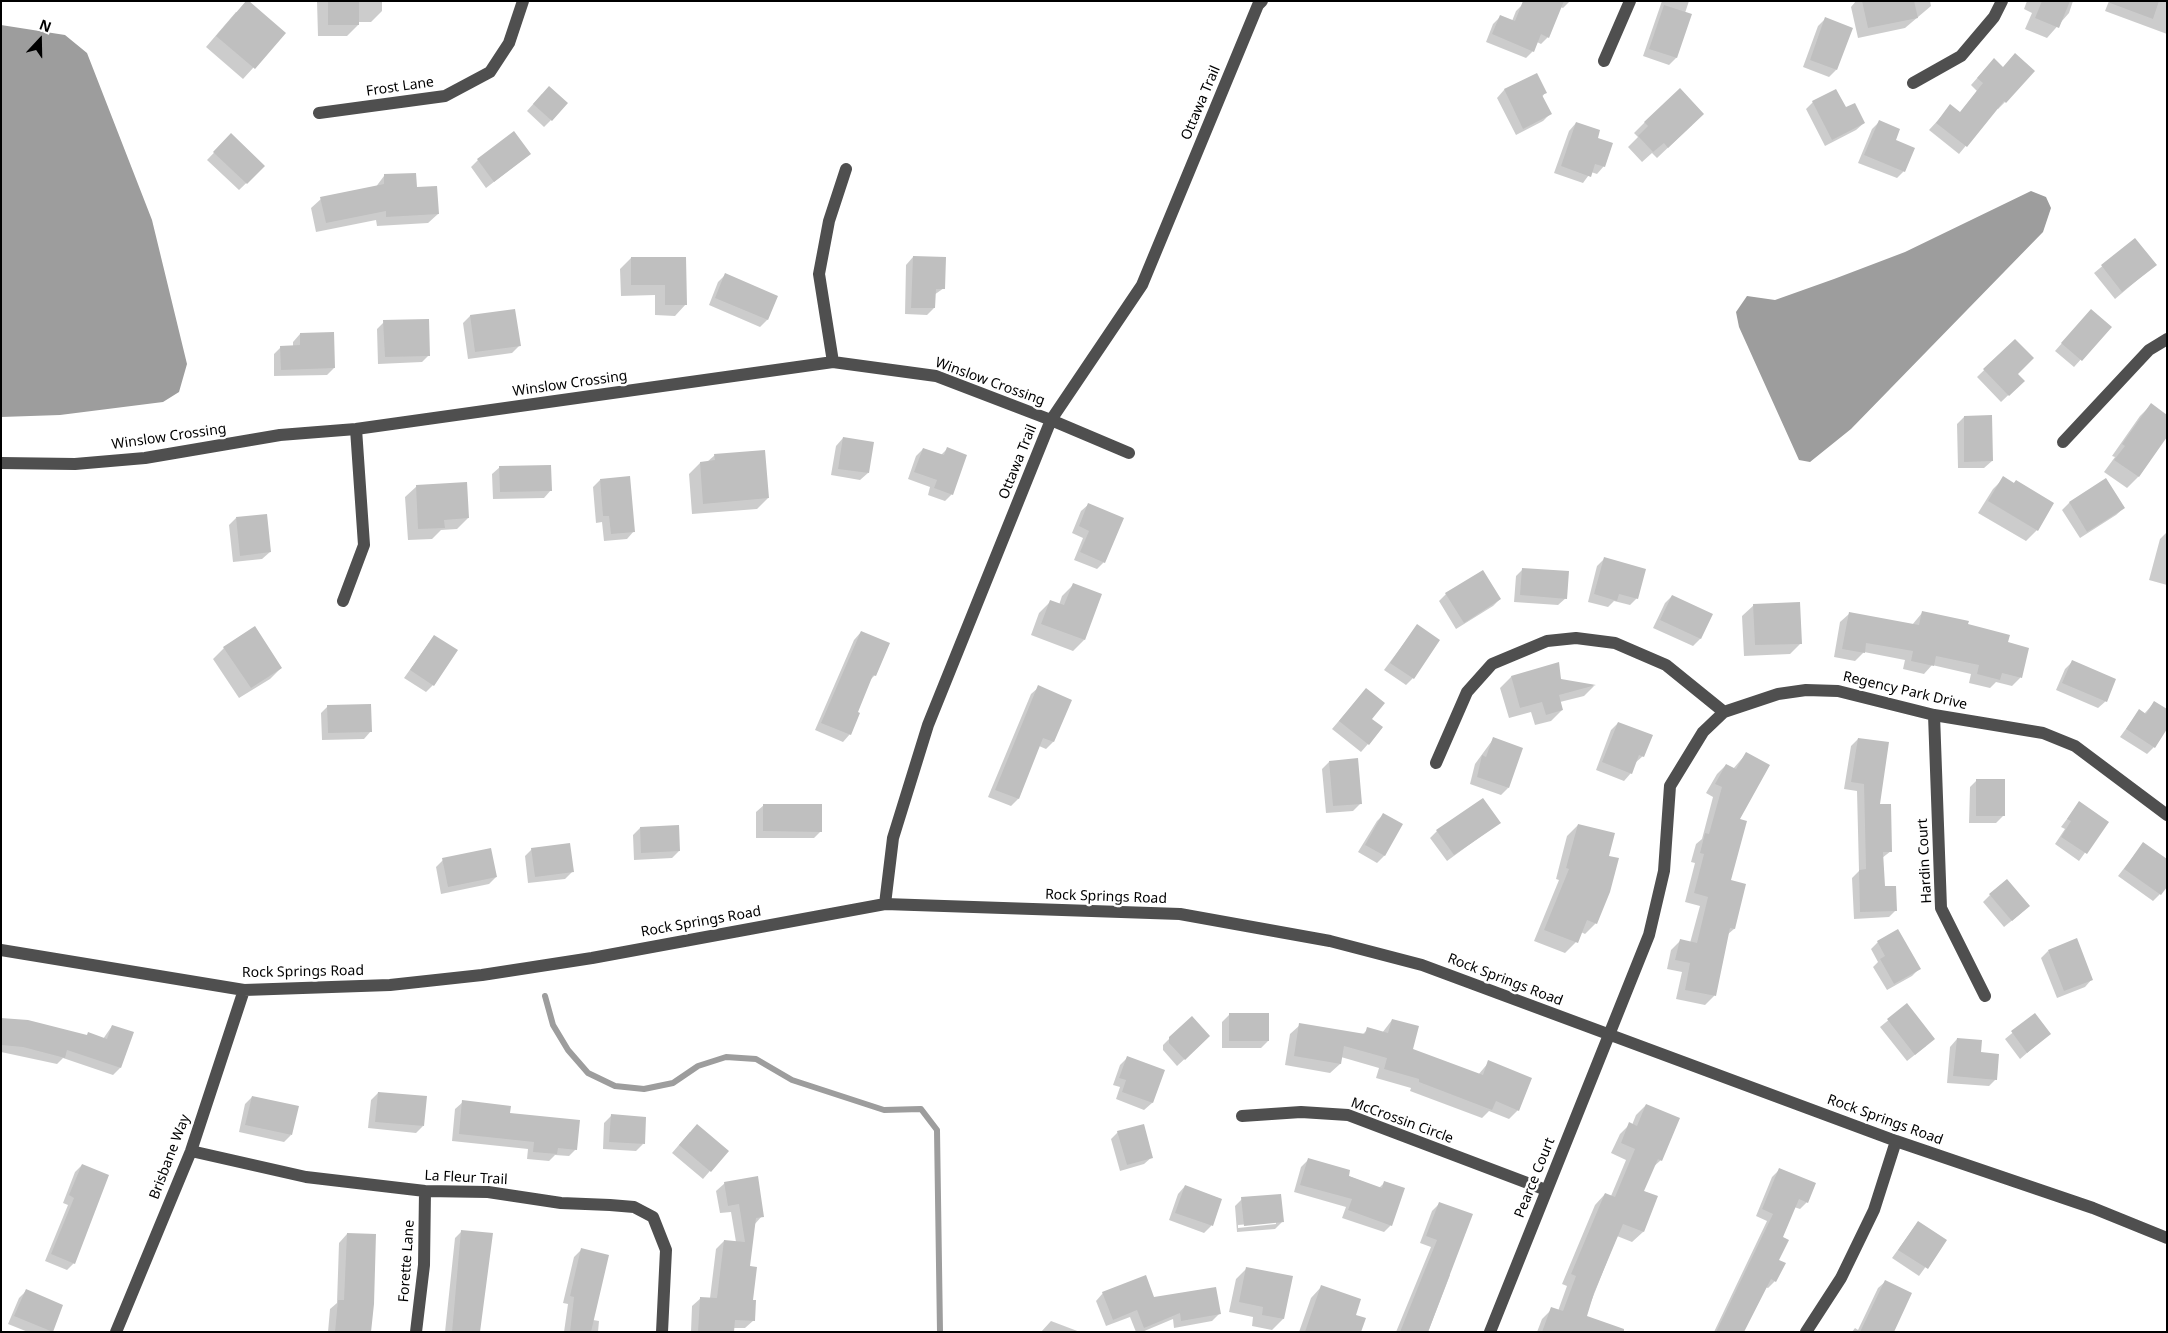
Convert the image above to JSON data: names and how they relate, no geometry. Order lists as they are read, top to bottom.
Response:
{
  "streets": {
    "street": [
      "Frost Lane",
      "Ottawa Trail",
      "Winslow Crossing",
      "Regency Park Drive",
      "Hardin Court",
      "Rock Springs Road",
      "McCrossin Circle",
      "Brisbane Way",
      "La Fleur Trail",
      "Pearce Court",
      "Forette Lane"
    ]
  },
  "crossings": [
    ["Ottawa Trail", "Winslow Crossing"],
    ["Ottawa Trail", "Rock Springs Road"],
    ["Regency Park Drive", "Hardin Court"],
    ["Regency Park Drive", "Rock Springs Road"],
    ["Regency Park Drive", "Pearce Court"],
    ["Rock Springs Road", "Brisbane Way"],
    ["Rock Springs Road", "Pearce Court"],
    ["McCrossin Circle", "Pearce Court"],
    ["Brisbane Way", "La Fleur Trail"],
    ["La Fleur Trail", "Forette Lane"]
  ],
  "north": "top"
}
